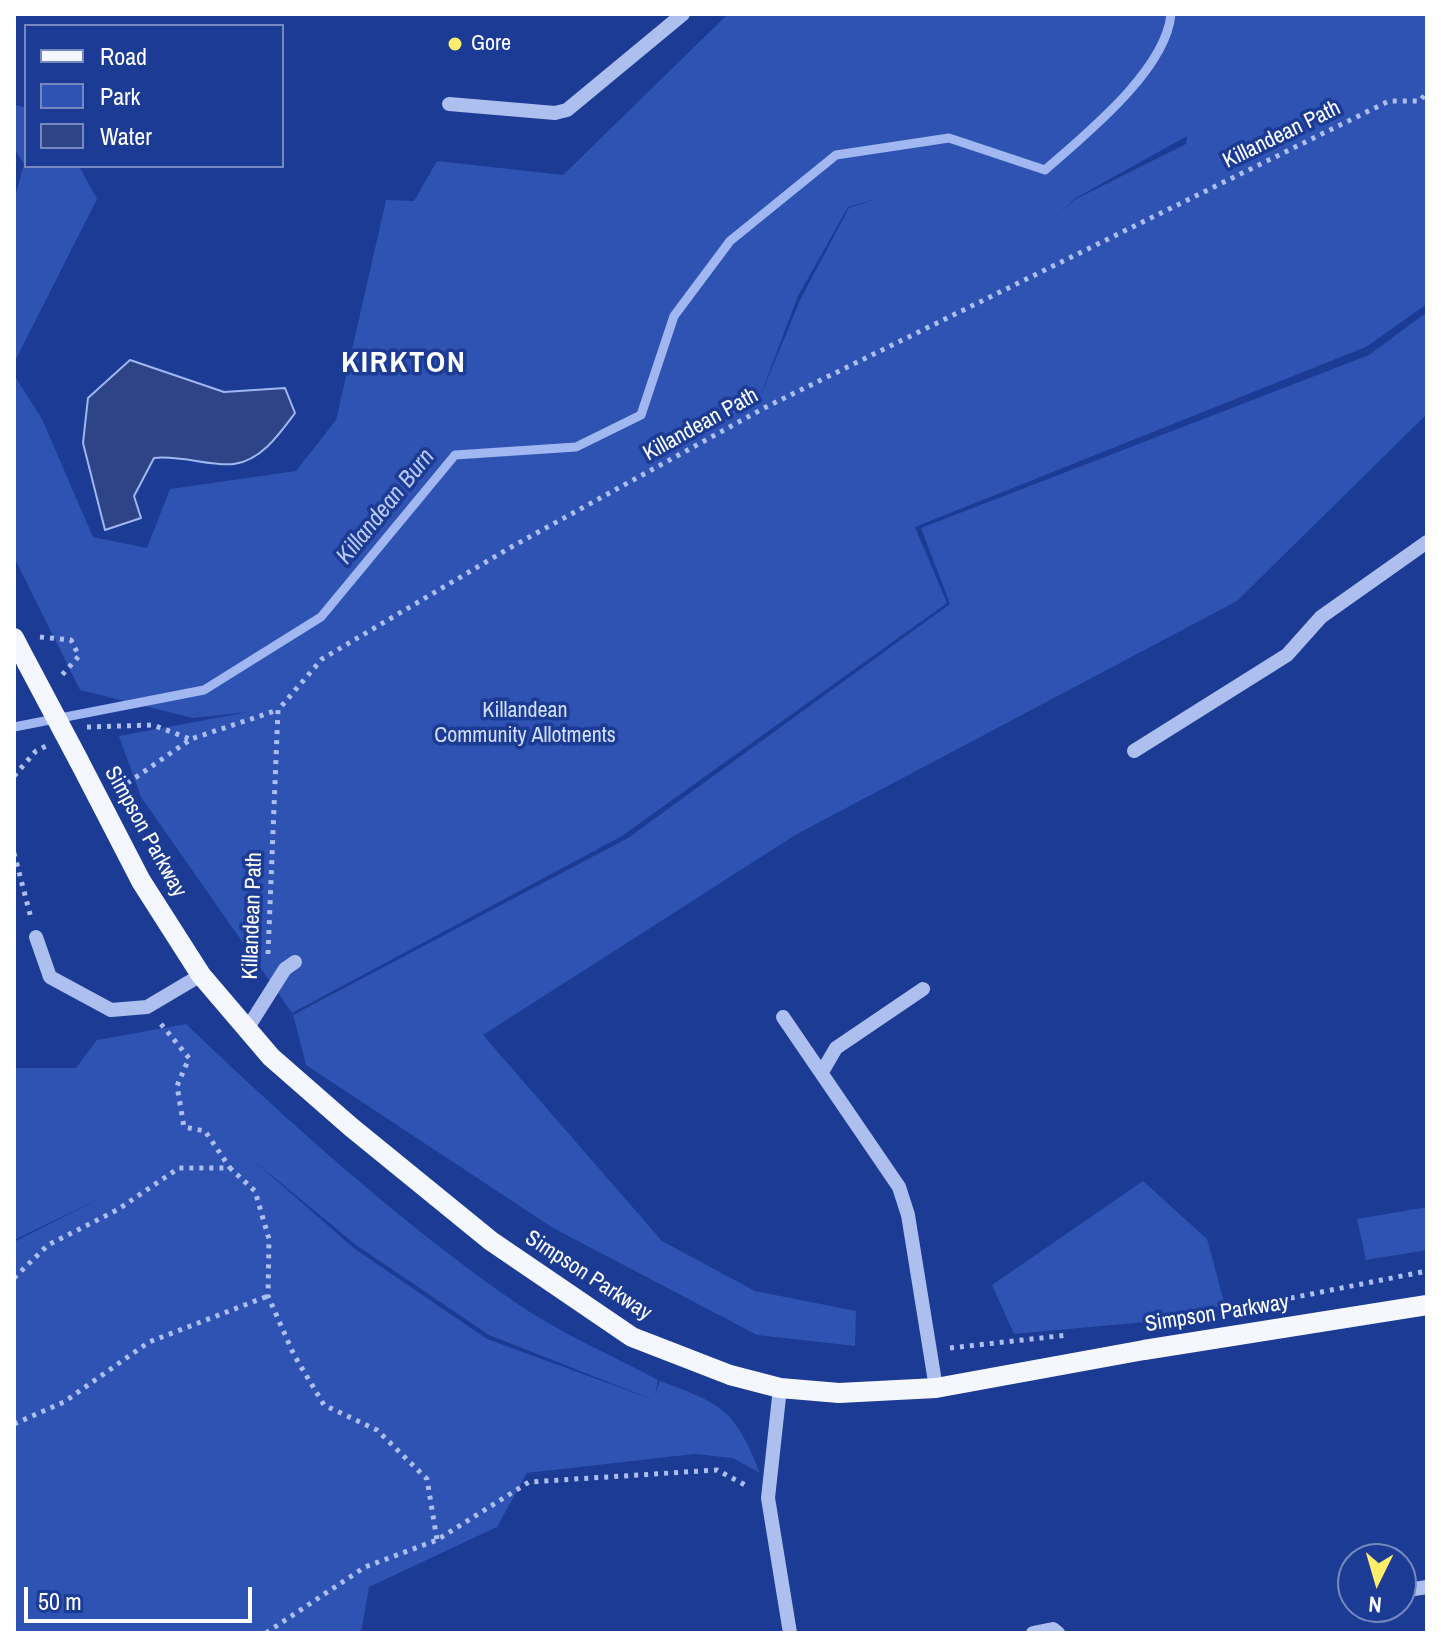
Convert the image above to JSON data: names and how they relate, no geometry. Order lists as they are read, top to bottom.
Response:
{
  "streets": {
    "main road": ["Simpson Parkway"],
    "path": ["Killandean Path"]
  },
  "districts": ["KIRKTON"],
  "water": ["Killandean Burn"],
  "parks": ["Killandean Community Allotments"],
  "places": ["Gore"],
  "legend": ["Road", "Park", "Water"],
  "scale_bar": "50 m",
  "north": "bottom"
}
